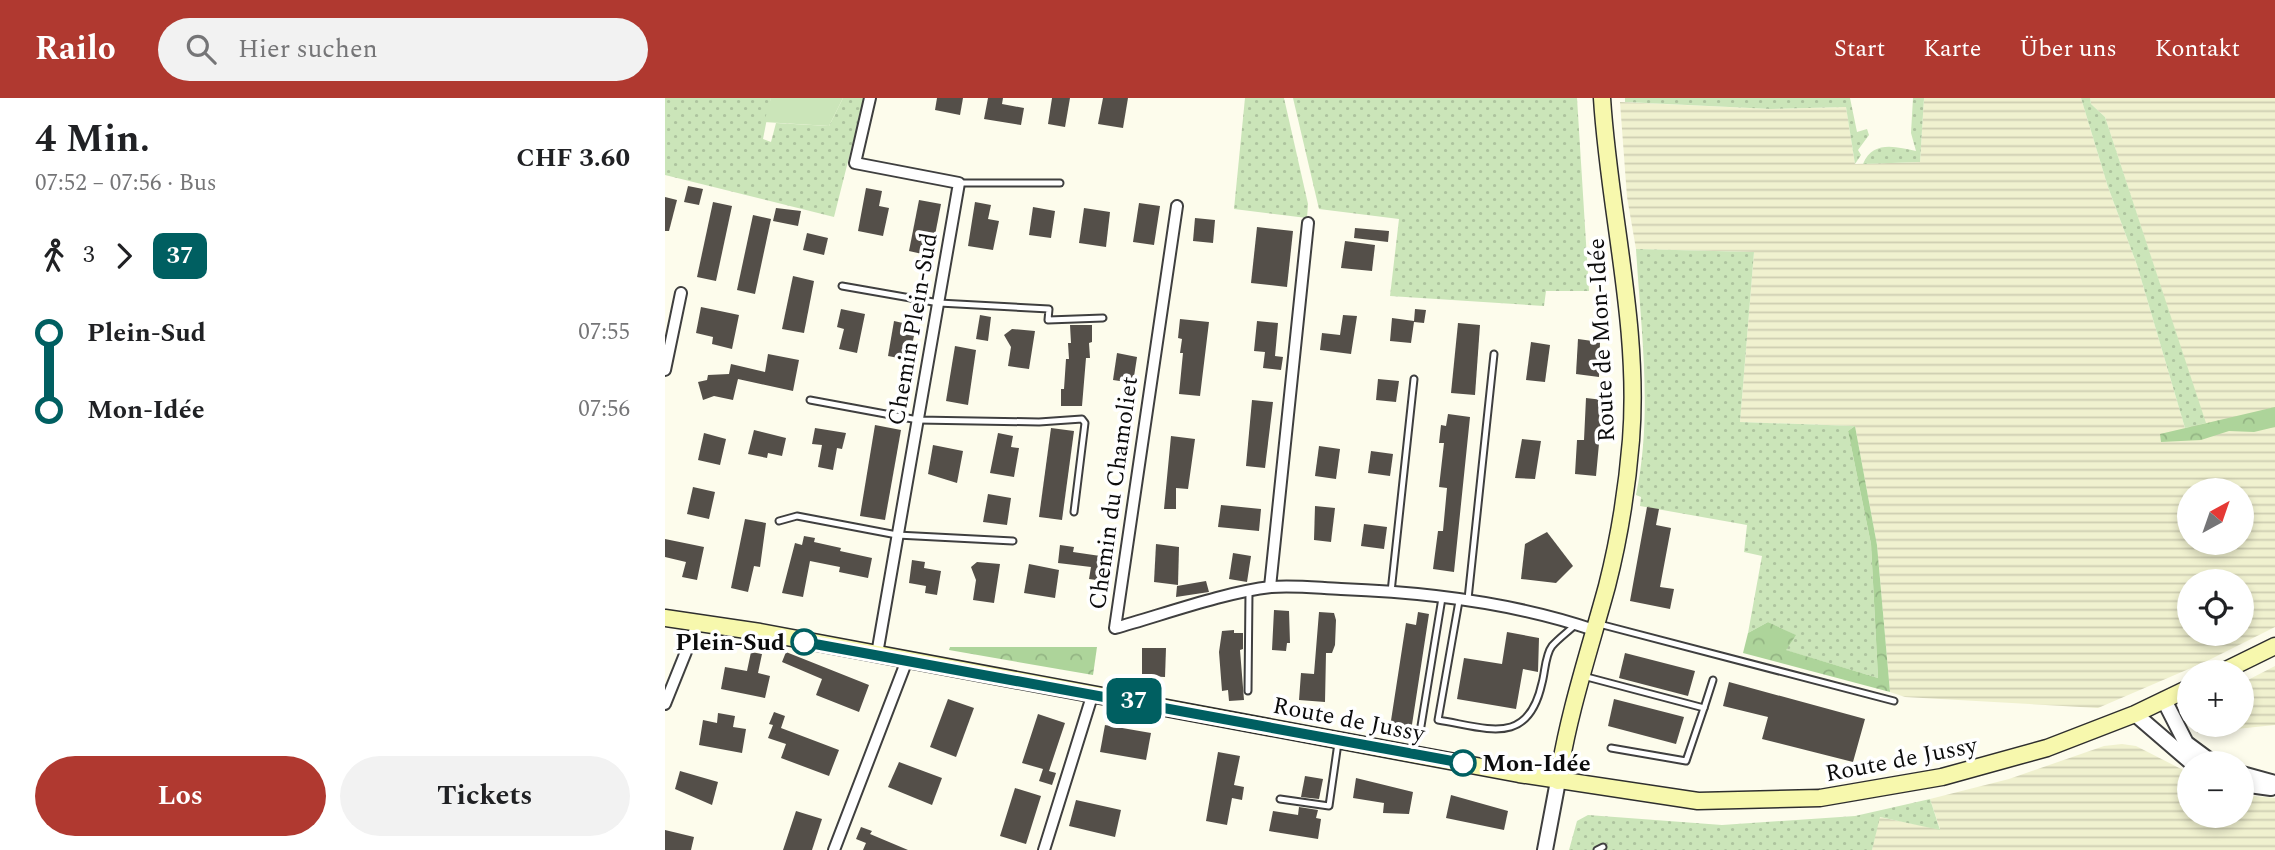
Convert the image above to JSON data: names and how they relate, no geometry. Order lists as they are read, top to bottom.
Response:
{
  "streets": {
    "main road": ["Route de Mon-Idée", "Route de Jussy"],
    "street": ["Chemin Plein-Sud", "Chemin du Chamoliet"]
  },
  "crossings": [
    ["Chemin Plein-Sud", "Route de Jussy"],
    ["Route de Mon-Idée", "Chemin du Chamoliet"],
    ["Route de Mon-Idée", "Route de Jussy"]
  ],
  "places": ["Plein-Sud", "Mon-Idée"],
  "lines": ["bus line 37"],
  "north": "top right",
  "page": {
    "header": "Railo",
    "search": "Hier suchen",
    "nav": [
      "Start",
      "Karte",
      "Über uns",
      "Kontakt"
    ],
    "heading": ["4 Min.", "07:52 – 07:56 · Bus", "CHF 3.60"],
    "on_map": "37",
    "legs": ["3", "37"],
    "list": [
      {
        "name": "Plein-Sud",
        "value": "07:55"
      },
      {
        "name": "Mon-Idée",
        "value": "07:56"
      }
    ],
    "map_buttons": ["+", "−"],
    "buttons": ["Los", "Tickets"]
  }
}
